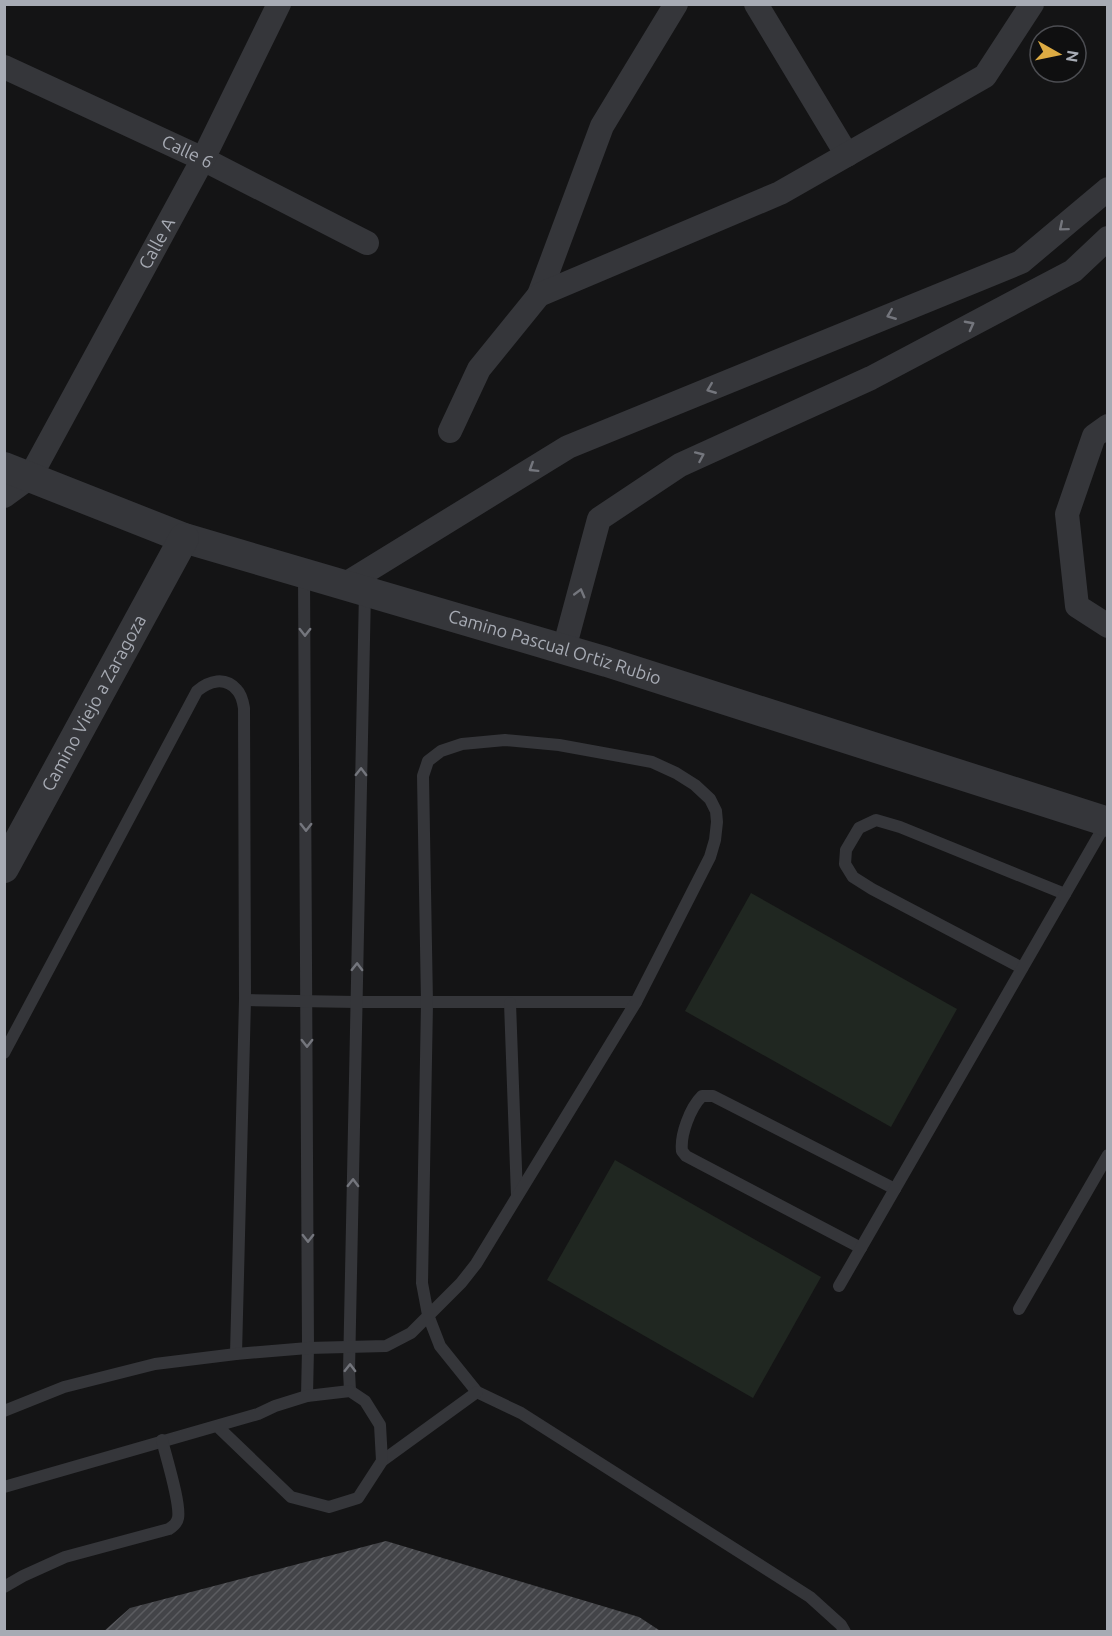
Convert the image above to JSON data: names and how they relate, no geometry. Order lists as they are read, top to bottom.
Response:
{
  "streets": {
    "street": [
      "Calle 6",
      "Calle A",
      "Camino Pascual Ortiz Rubio",
      "Camino Viejo a Zaragoza"
    ]
  },
  "crossings": [
    ["Calle 6", "Calle A"],
    ["Calle A", "Camino Pascual Ortiz Rubio"],
    ["Camino Pascual Ortiz Rubio", "Camino Viejo a Zaragoza"]
  ],
  "north": "right"
}
